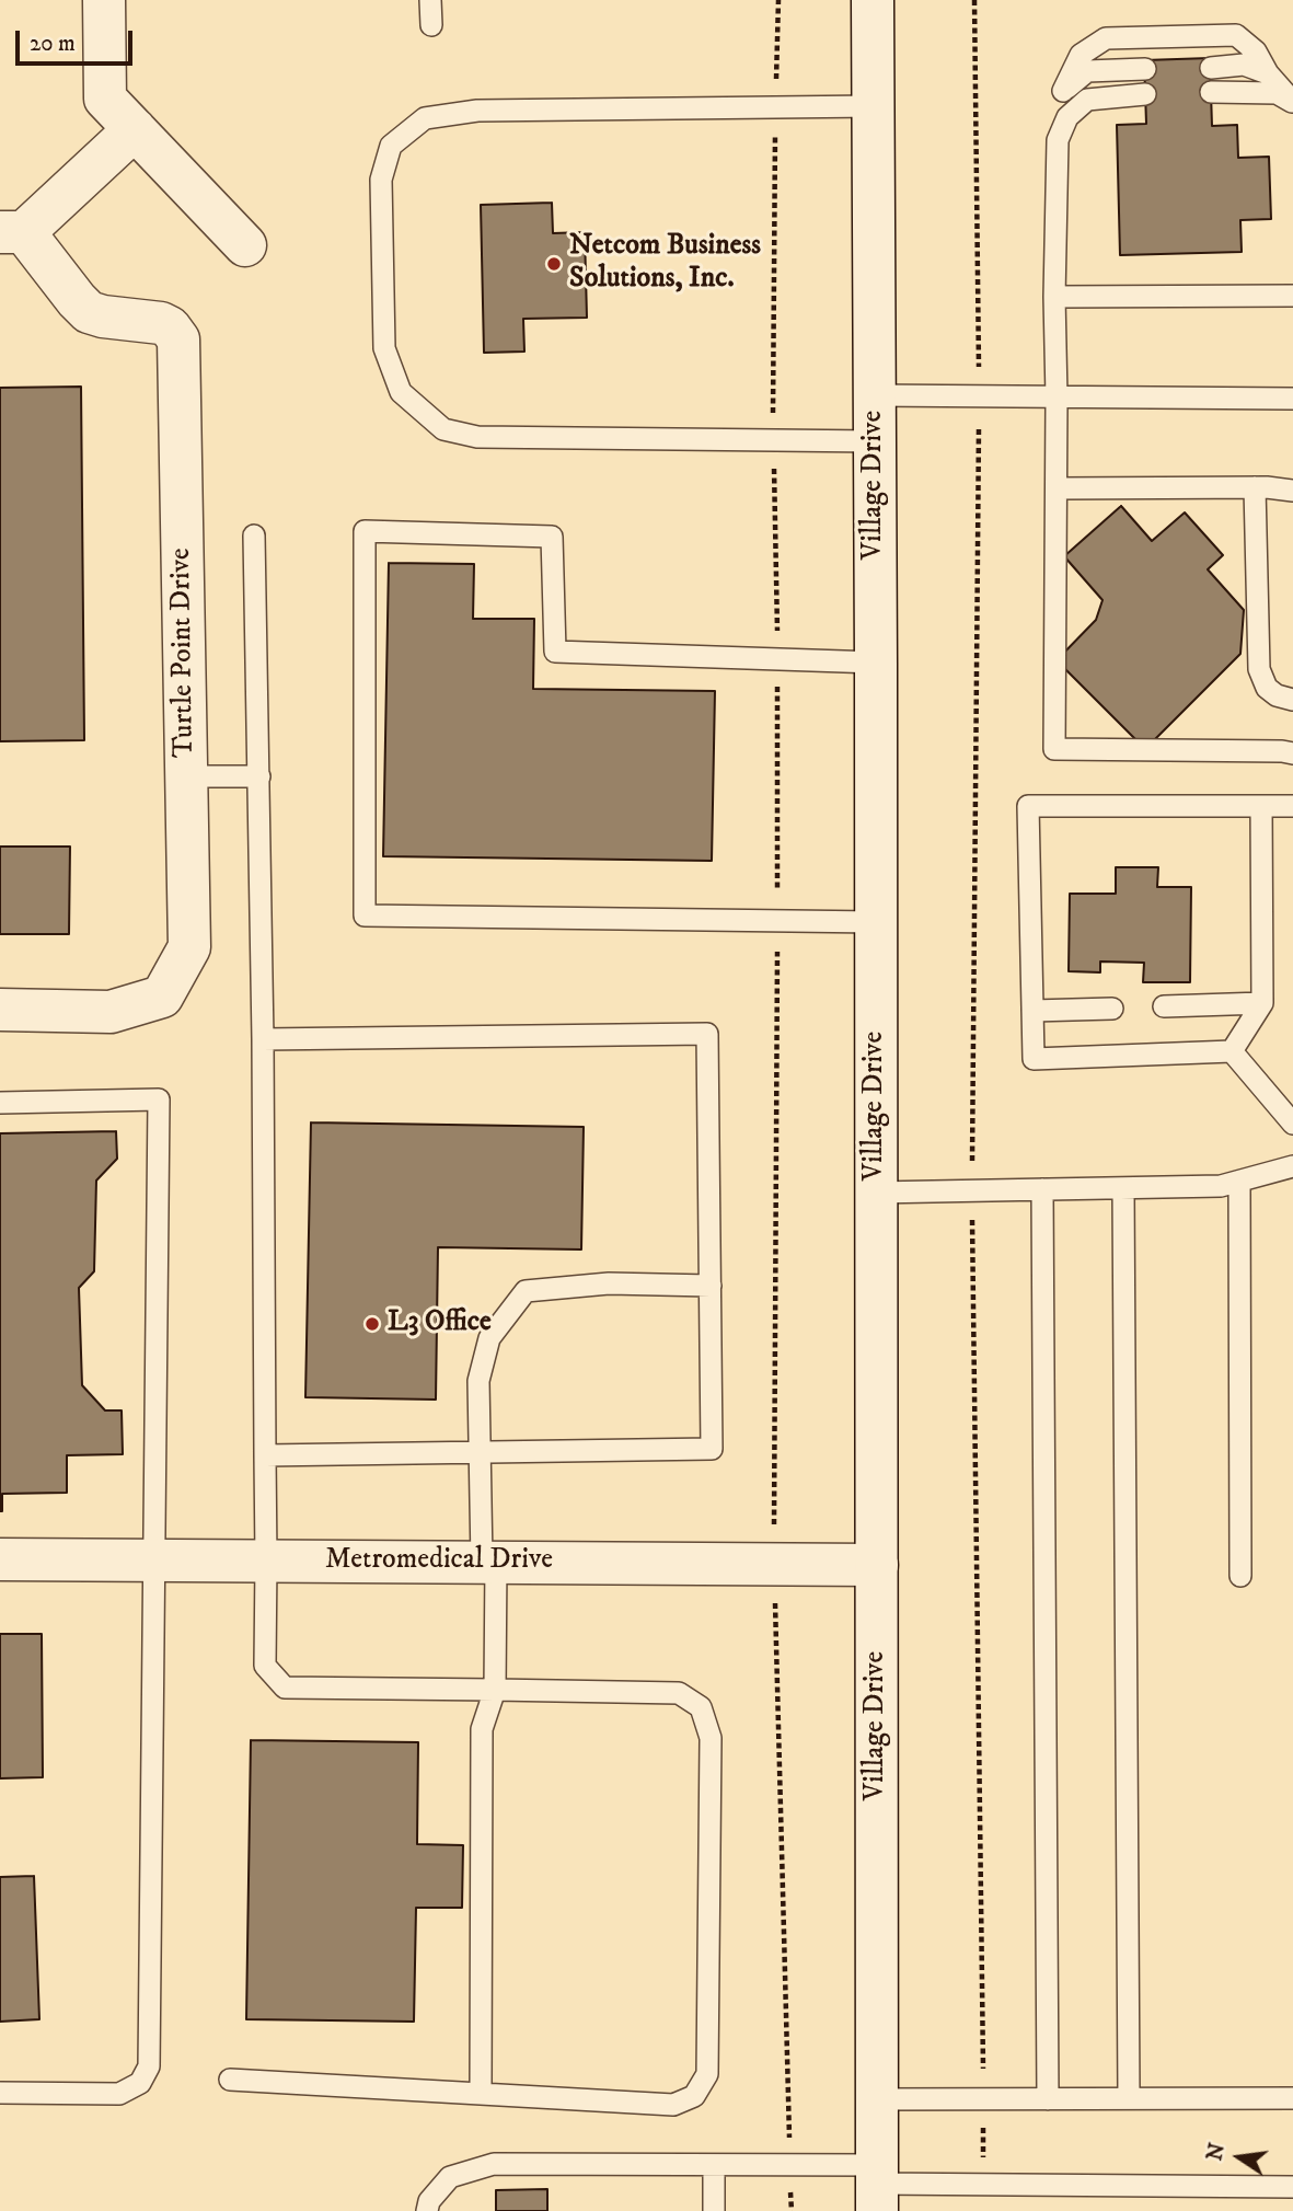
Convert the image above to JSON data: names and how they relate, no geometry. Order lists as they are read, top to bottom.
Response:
{
  "streets": {
    "street": ["Village Drive", "Turtle Point Drive", "Metromedical Drive"]
  },
  "crossings": [
    ["Village Drive", "Metromedical Drive"]
  ],
  "places": ["Netcom Business Solutions, Inc.", "L3 Office"],
  "scale_bar": "20 m",
  "north": "left"
}
